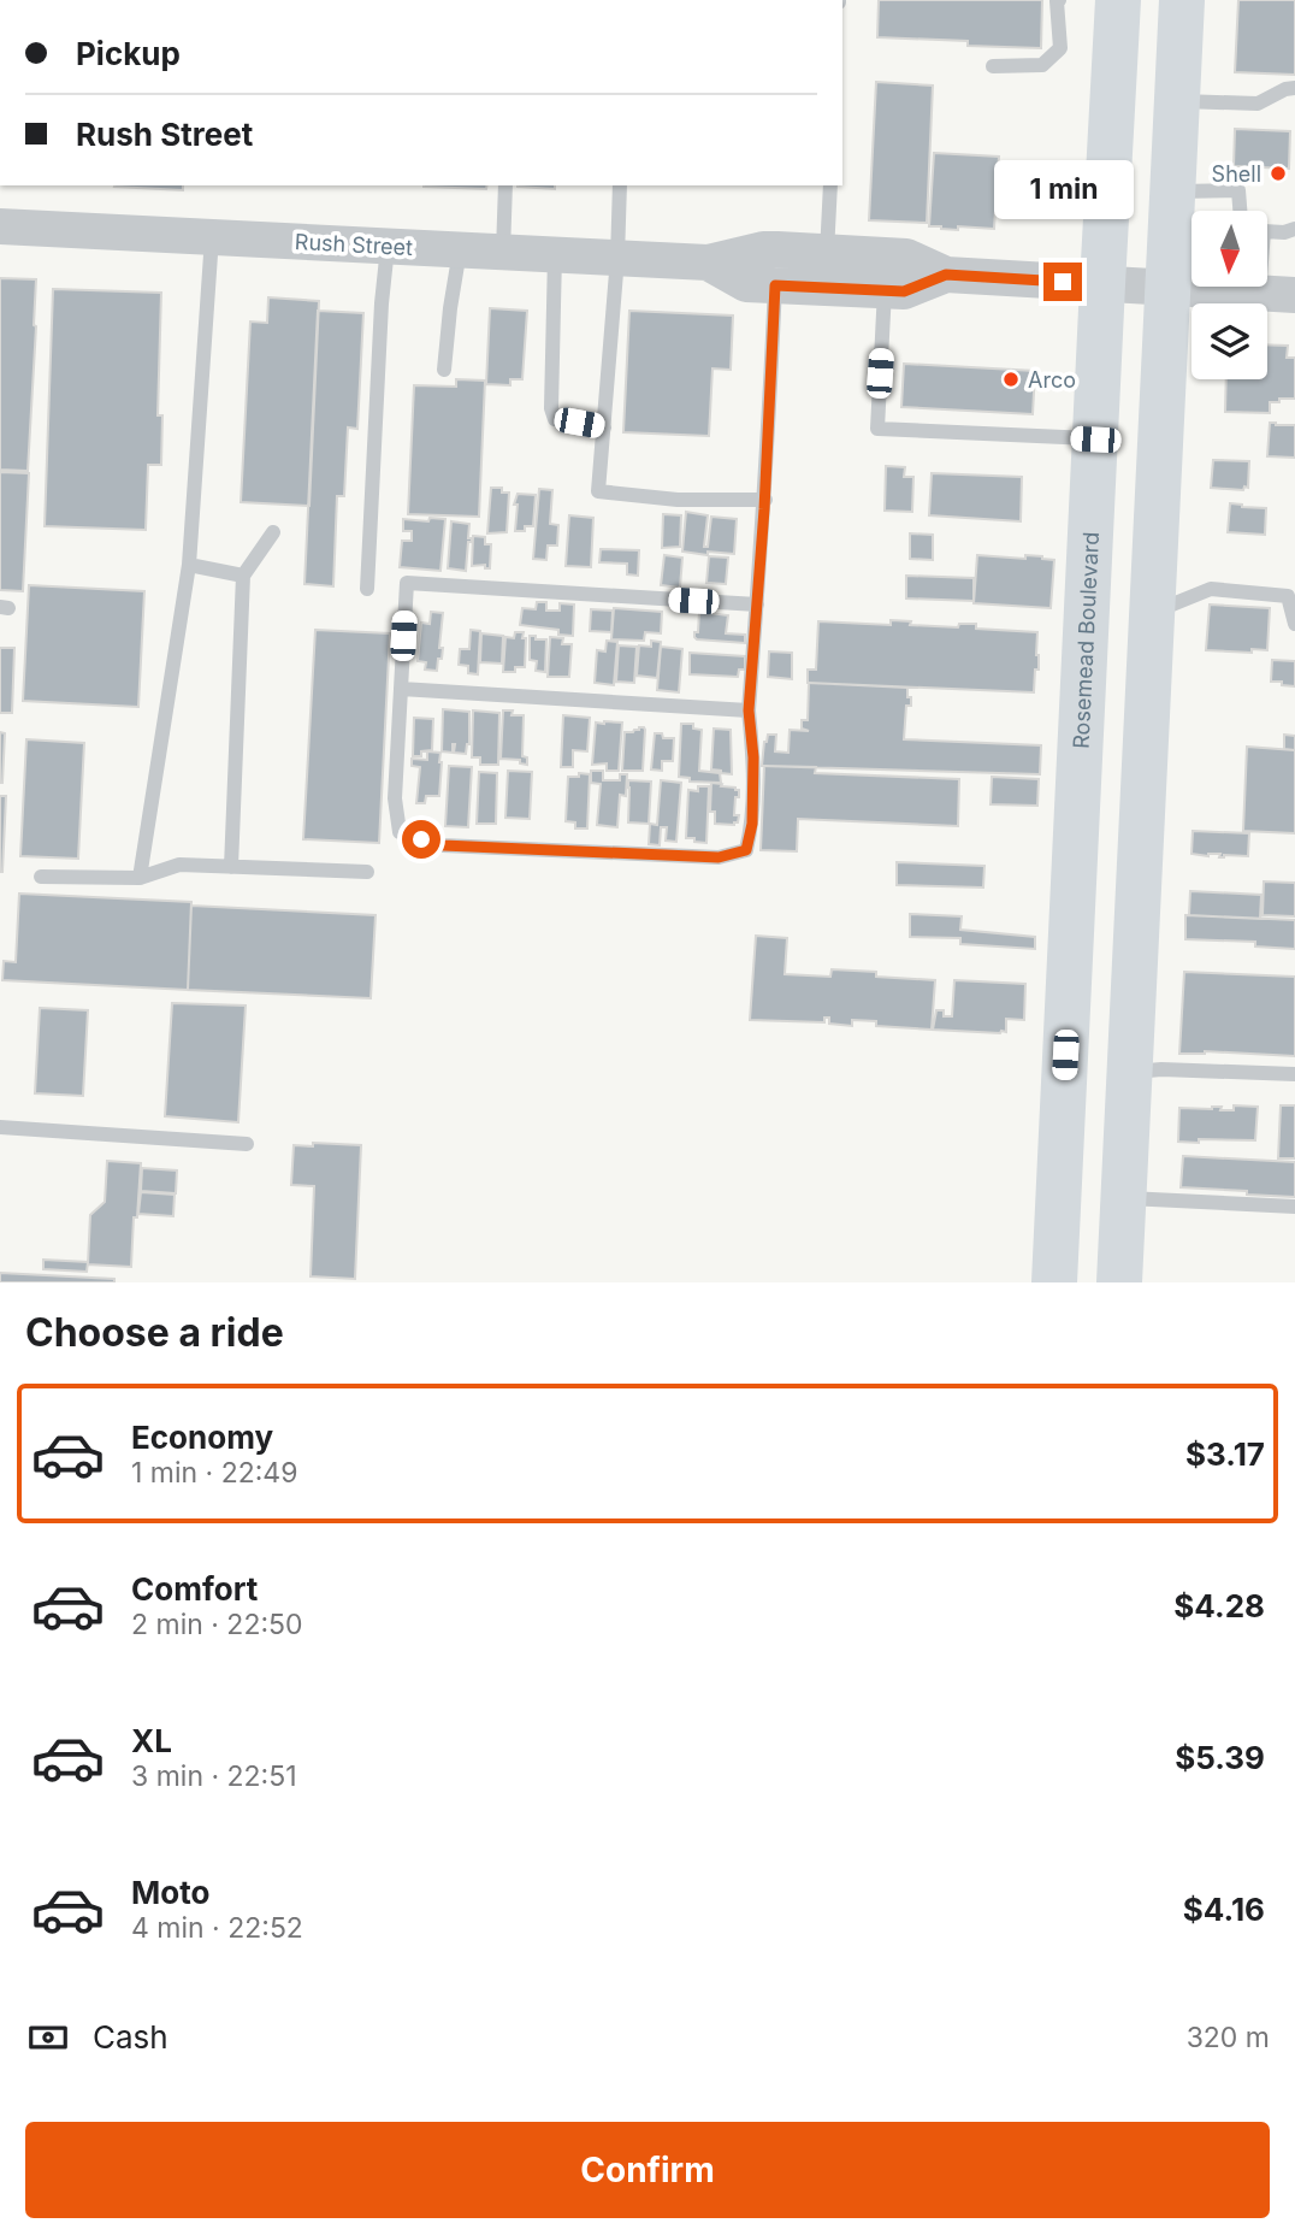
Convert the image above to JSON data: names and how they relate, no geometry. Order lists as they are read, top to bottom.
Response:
{
  "streets": {
    "main road": ["Rosemead Boulevard"],
    "street": ["Rush Street"]
  },
  "crossings": [
    ["Rush Street", "Rosemead Boulevard"]
  ],
  "places": ["Shell", "Arco"],
  "north": "bottom",
  "page": {
    "banner": ["Pickup", "Rush Street"],
    "bubble": "1 min",
    "heading": "Choose a ride",
    "list": [
      {
        "name": "Economy",
        "note": "1 min · 22:49",
        "value": "$3.17"
      },
      {
        "name": "Comfort",
        "note": "2 min · 22:50",
        "value": "$4.28"
      },
      {
        "name": "XL",
        "note": "3 min · 22:51",
        "value": "$5.39"
      },
      {
        "name": "Moto",
        "note": "4 min · 22:52",
        "value": "$4.16"
      }
    ],
    "pay": ["Cash", "320 m"],
    "buttons": "Confirm"
  }
}
